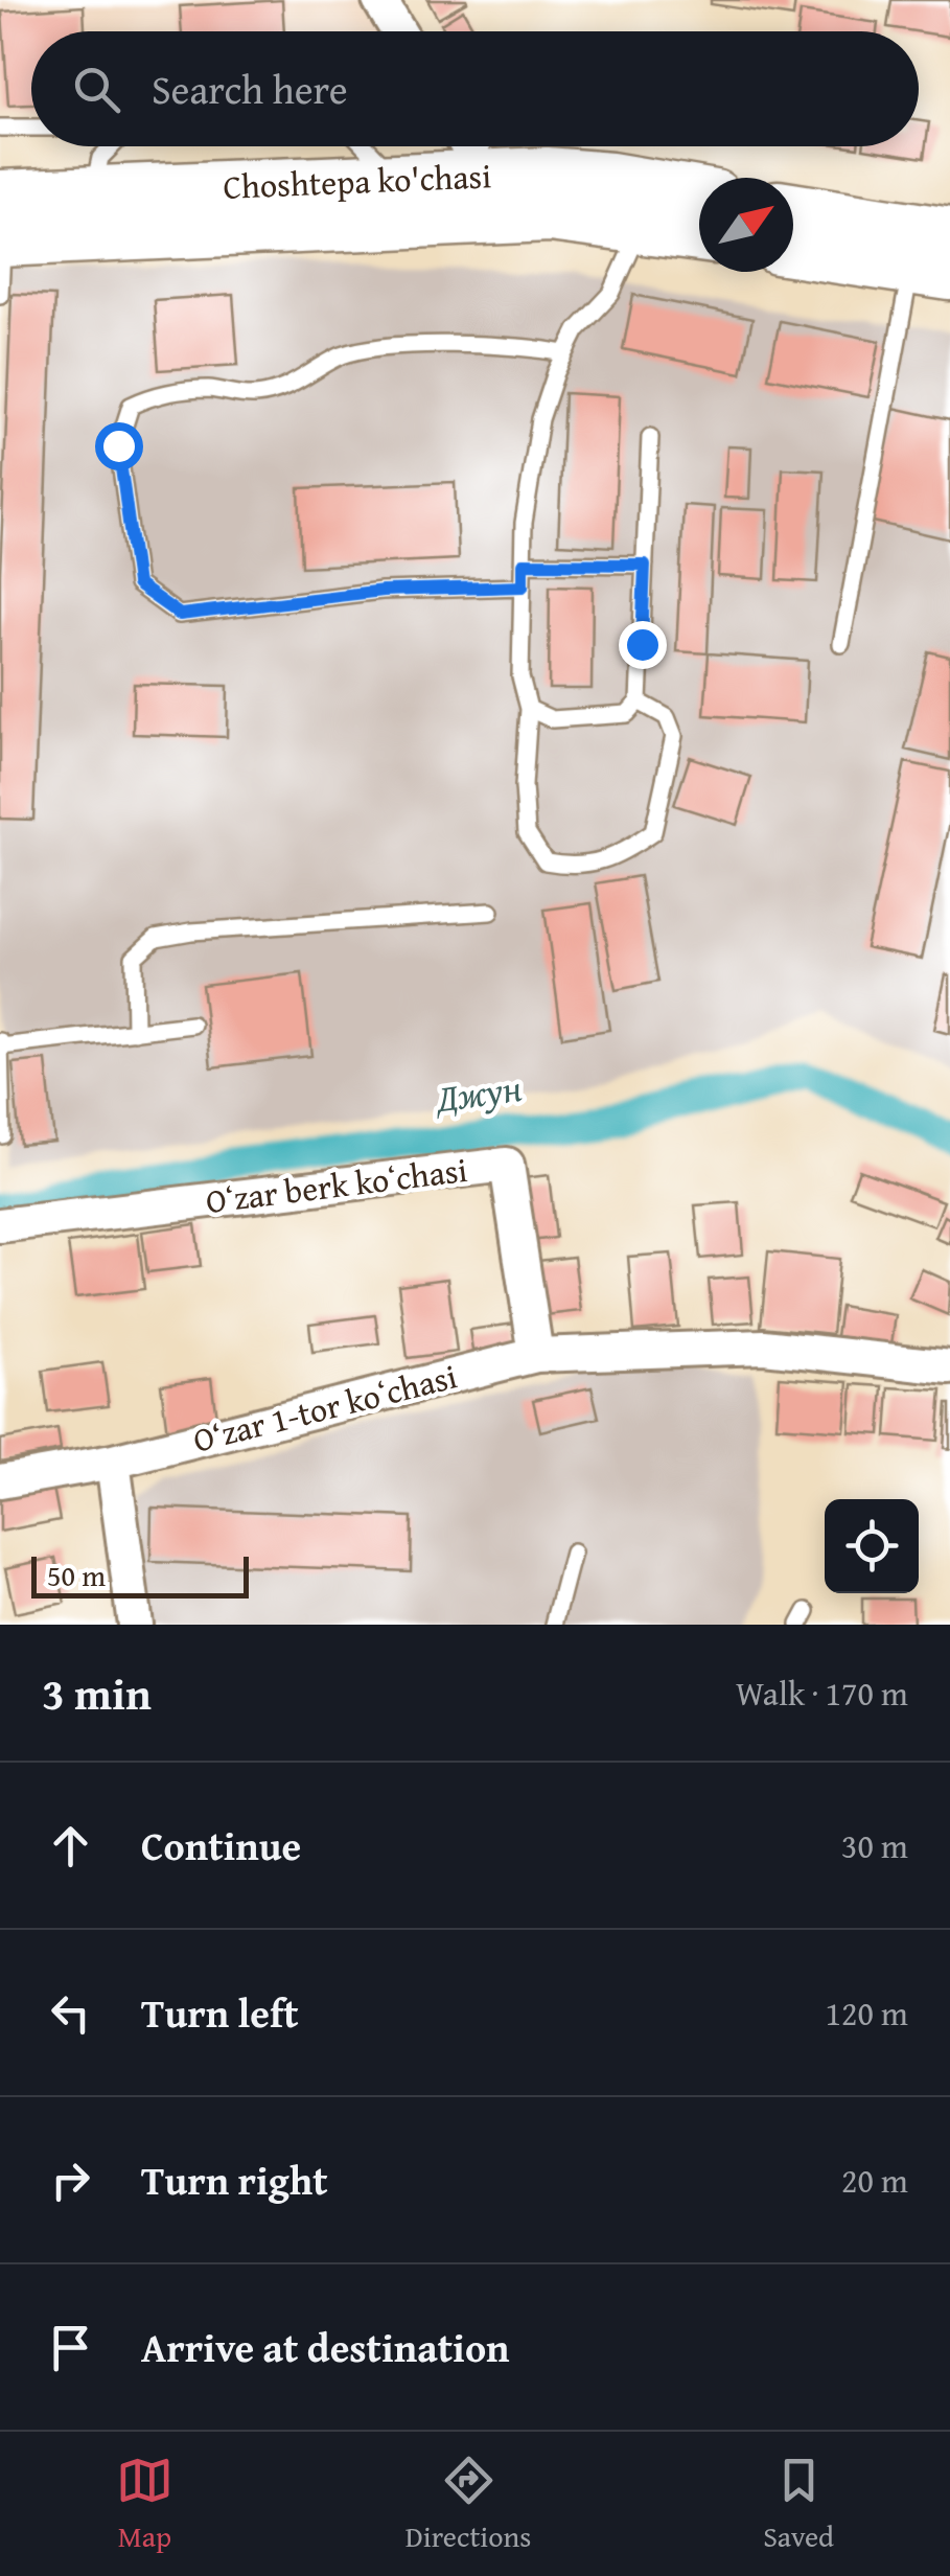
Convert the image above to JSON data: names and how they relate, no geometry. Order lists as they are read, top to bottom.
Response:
{
  "streets": {
    "main road": ["Choshtepa ko'chasi"],
    "street": ["Oʻzar berk koʻchasi", "O‘zar 1-tor koʻchasi"]
  },
  "crossings": [
    ["Oʻzar berk koʻchasi", "O‘zar 1-tor koʻchasi"]
  ],
  "water": ["Джун"],
  "scale_bar": "50 m",
  "north": "top right",
  "page": {
    "search": "Search here",
    "scale": "50 m",
    "heading": ["3 min", "Walk · 170 m"],
    "list": [
      ["Continue", "30 m"],
      ["Turn left", "120 m"],
      ["Turn right", "20 m"],
      "Arrive at destination"
    ],
    "nav": ["Map", "Directions", "Saved"]
  }
}
